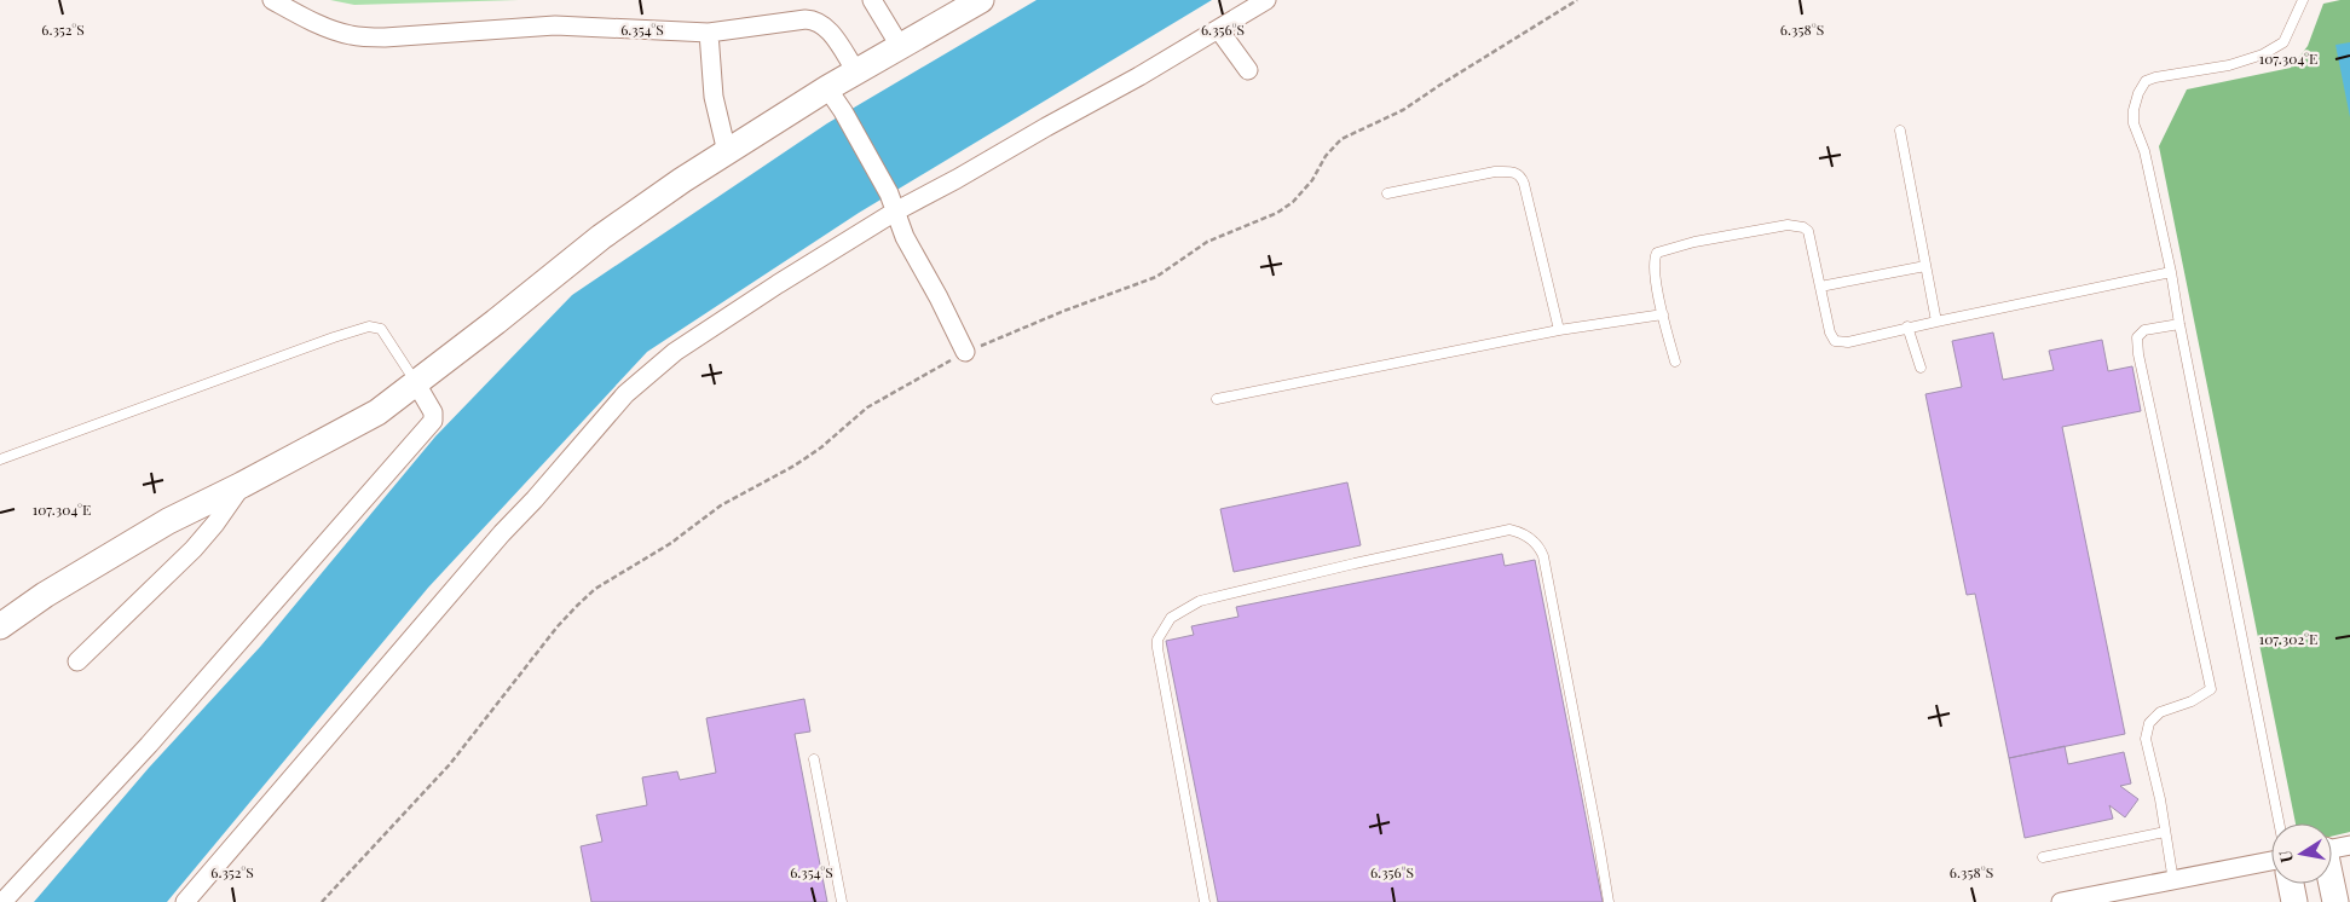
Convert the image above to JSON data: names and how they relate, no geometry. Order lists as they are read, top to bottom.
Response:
{
  "north": "left",
  "coordinates": [
    "6.352°S",
    "6.354°S",
    "6.356°S",
    "6.358°S",
    "107.304°E",
    "107.302°E"
  ]
}
